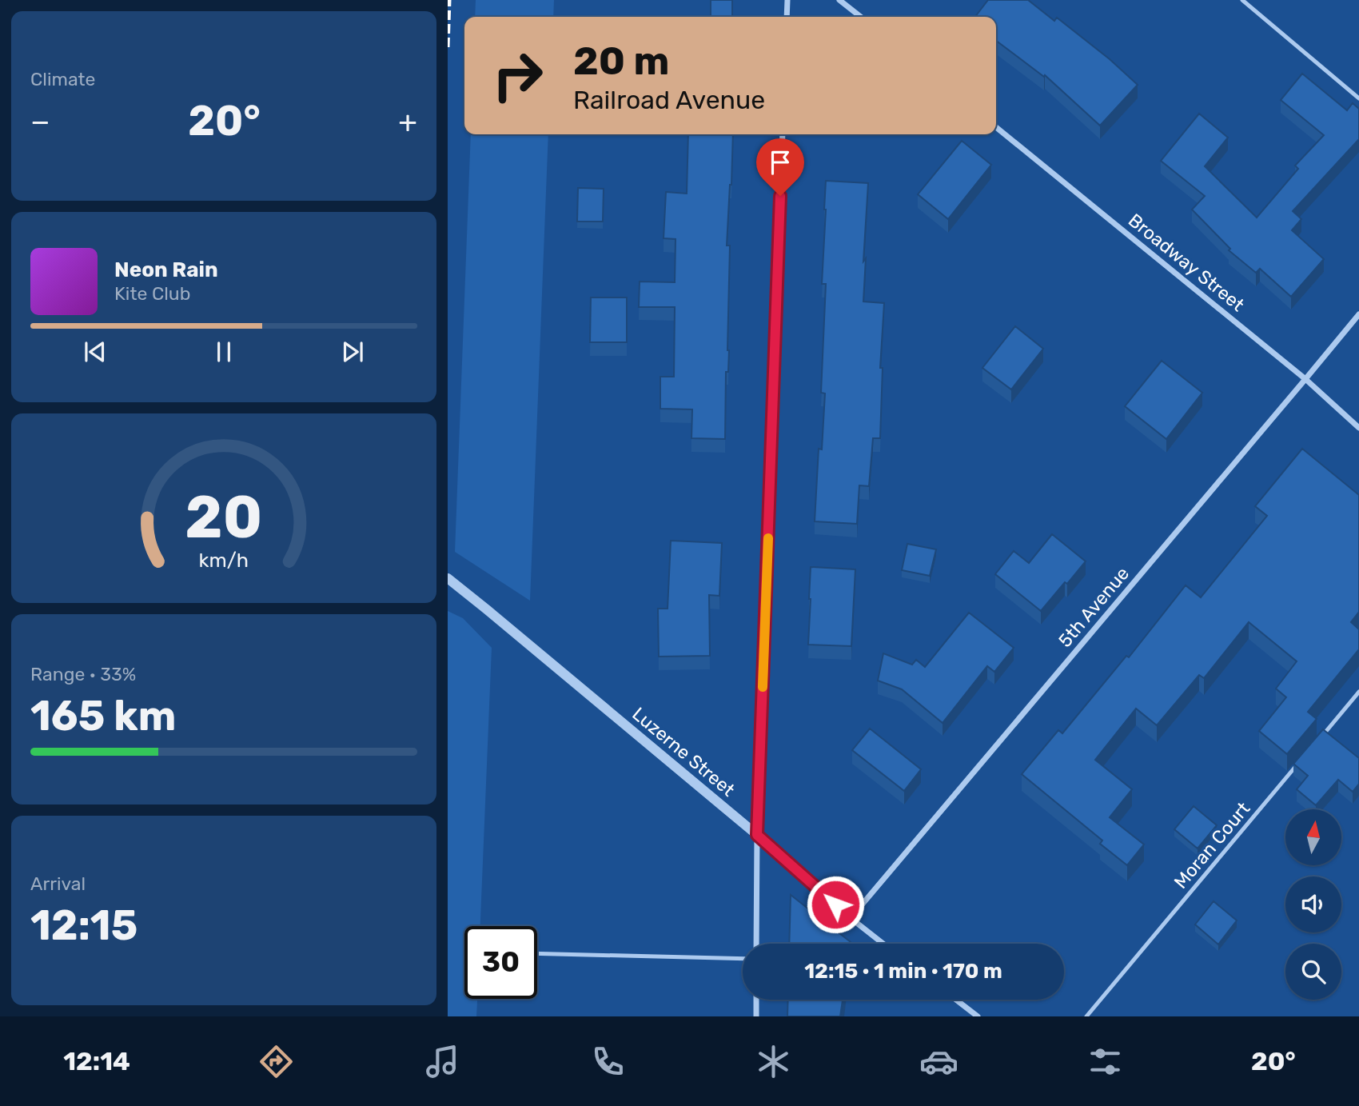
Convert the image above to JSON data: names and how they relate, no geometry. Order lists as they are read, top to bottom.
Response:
{
  "streets": {
    "street": ["Broadway Street", "5th Avenue", "Luzerne Street"],
    "lane": ["Moran Court"]
  },
  "crossings": [
    ["Broadway Street", "5th Avenue"],
    ["5th Avenue", "Luzerne Street"]
  ],
  "north": "top",
  "page": {
    "tile": [
      "Climate",
      ["Range · 33%", "165 km"],
      ["Arrival", "12:15"]
    ],
    "turn": ["20 m", "Railroad Avenue"],
    "heat": ["−", "20°", "+"],
    "song": ["Neon Rain", "Kite Club"],
    "limit": "30",
    "trip": "12:15 · 1 min · 170 m",
    "tabs": ["12:14", "20°"],
    "gauge": ["20", "km/h"]
  }
}
